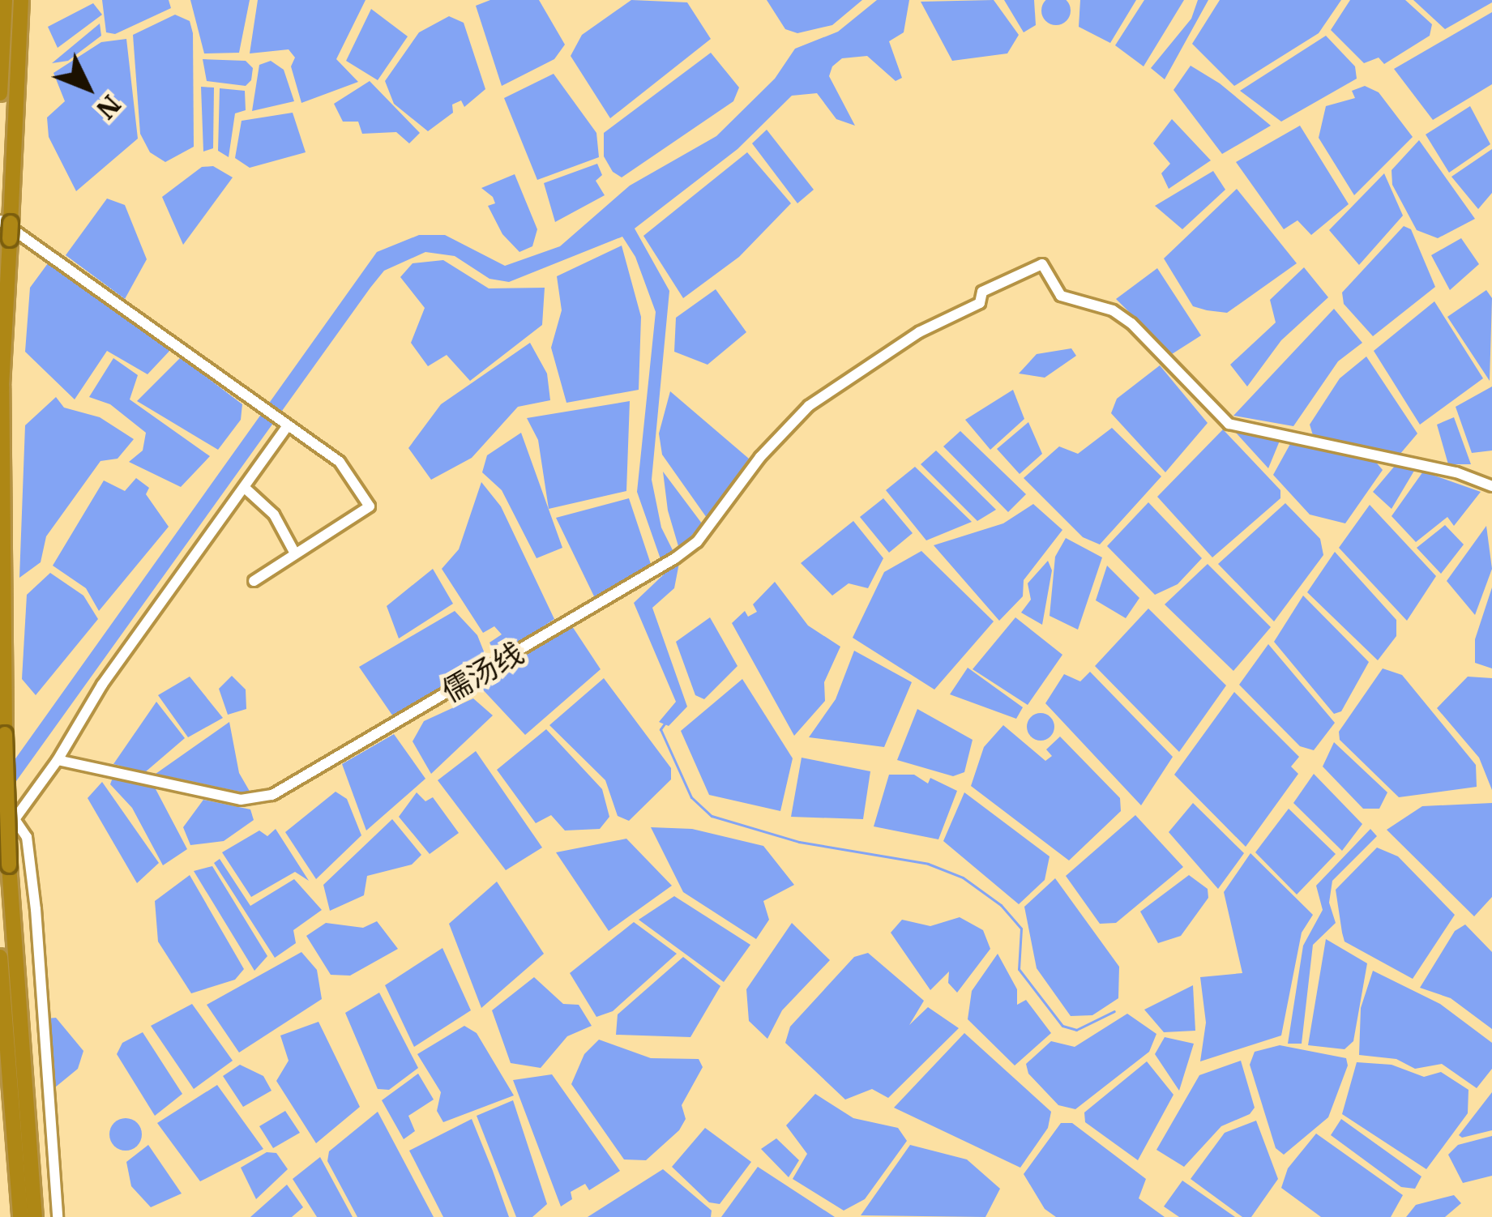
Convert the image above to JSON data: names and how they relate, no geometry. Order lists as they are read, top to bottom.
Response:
{
  "streets": {
    "street": ["儒汤线"]
  },
  "north": "bottom right"
}
